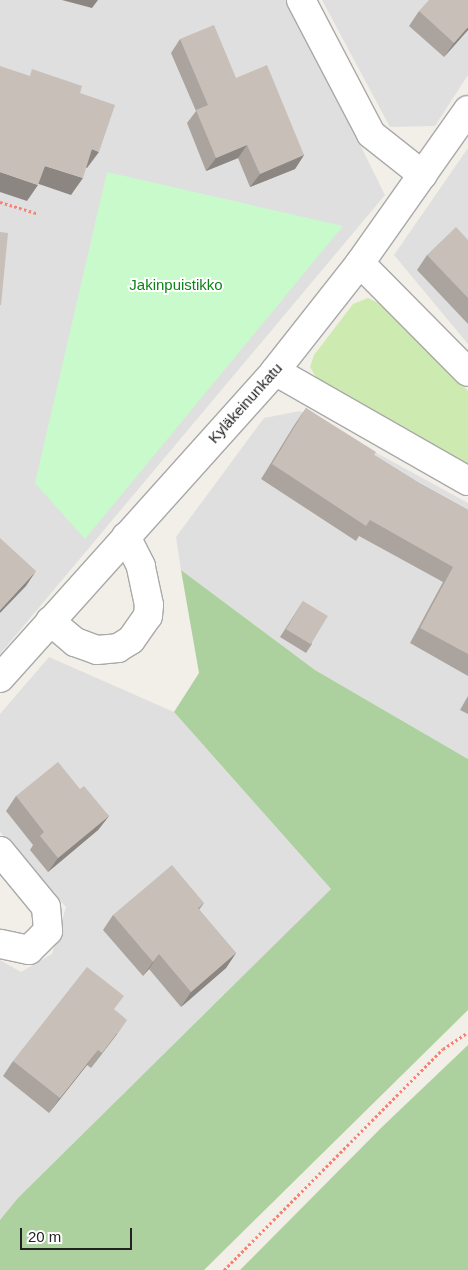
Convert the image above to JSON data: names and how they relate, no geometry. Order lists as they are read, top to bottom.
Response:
{
  "streets": {
    "street": ["Kyläkeinunkatu"]
  },
  "parks": ["Jakinpuistikko"],
  "scale_bar": "20 m"
}
